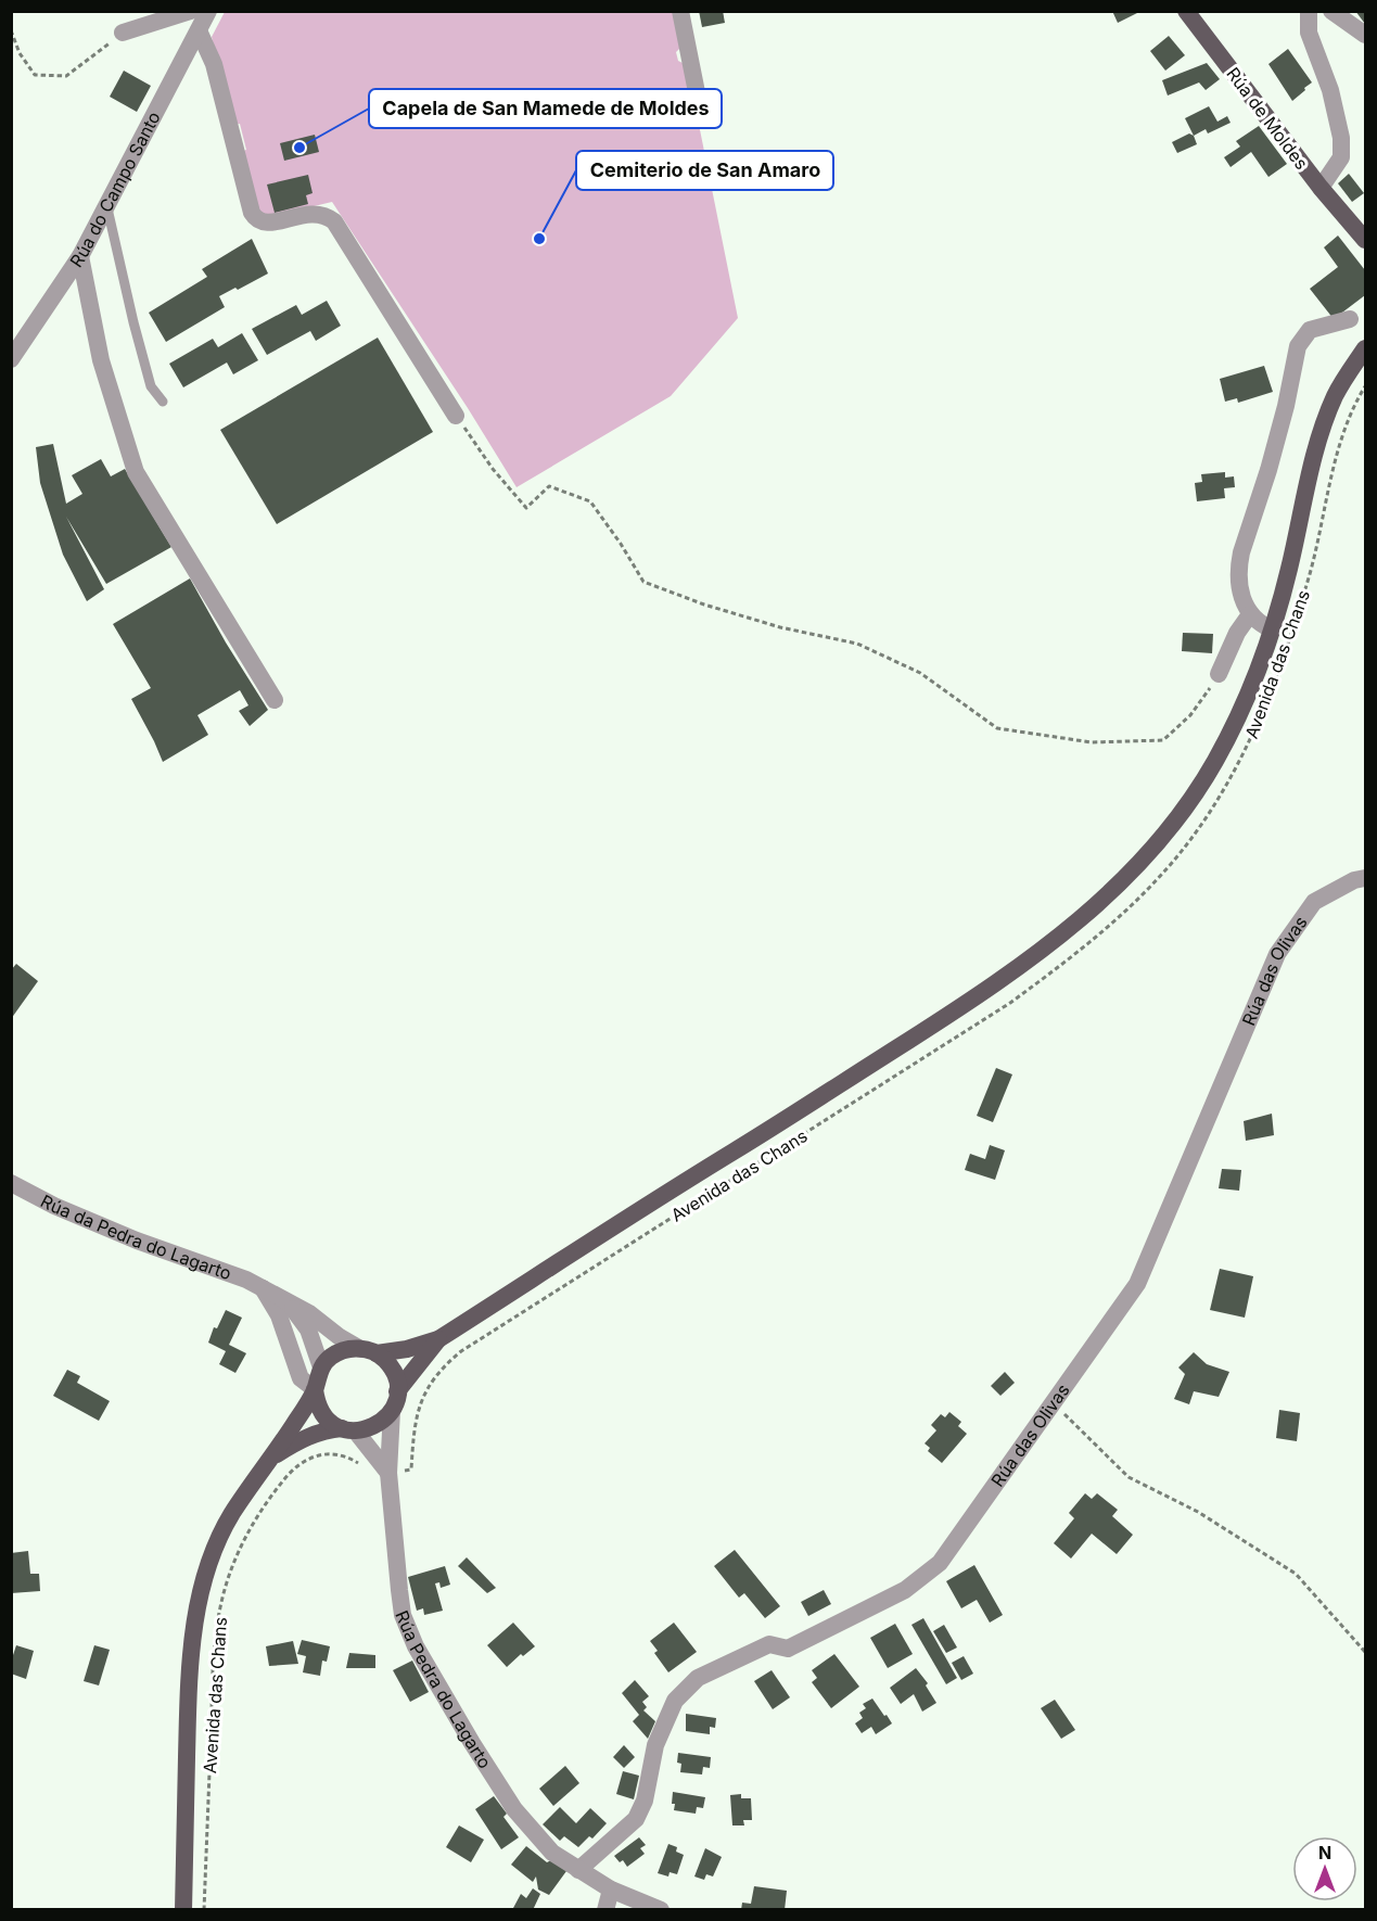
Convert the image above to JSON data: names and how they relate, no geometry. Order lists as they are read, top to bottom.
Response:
{
  "streets": {
    "main road": ["Rúa de Moldes", "Avenida das Chans"],
    "street": [
      "Rúa do Campo Santo",
      "Rúa das Olivas",
      "Rúa da Pedra do Lagarto",
      "Rúa Pedra do Lagarto"
    ]
  },
  "crossings": [
    ["Avenida das Chans", "Rúa da Pedra do Lagarto"],
    ["Avenida das Chans", "Rúa Pedra do Lagarto"],
    ["Rúa das Olivas", "Rúa Pedra do Lagarto"],
    ["Rúa da Pedra do Lagarto", "Rúa Pedra do Lagarto"]
  ],
  "places": ["Capela de San Mamede de Moldes", "Cemiterio de San Amaro"],
  "north": "top"
}
